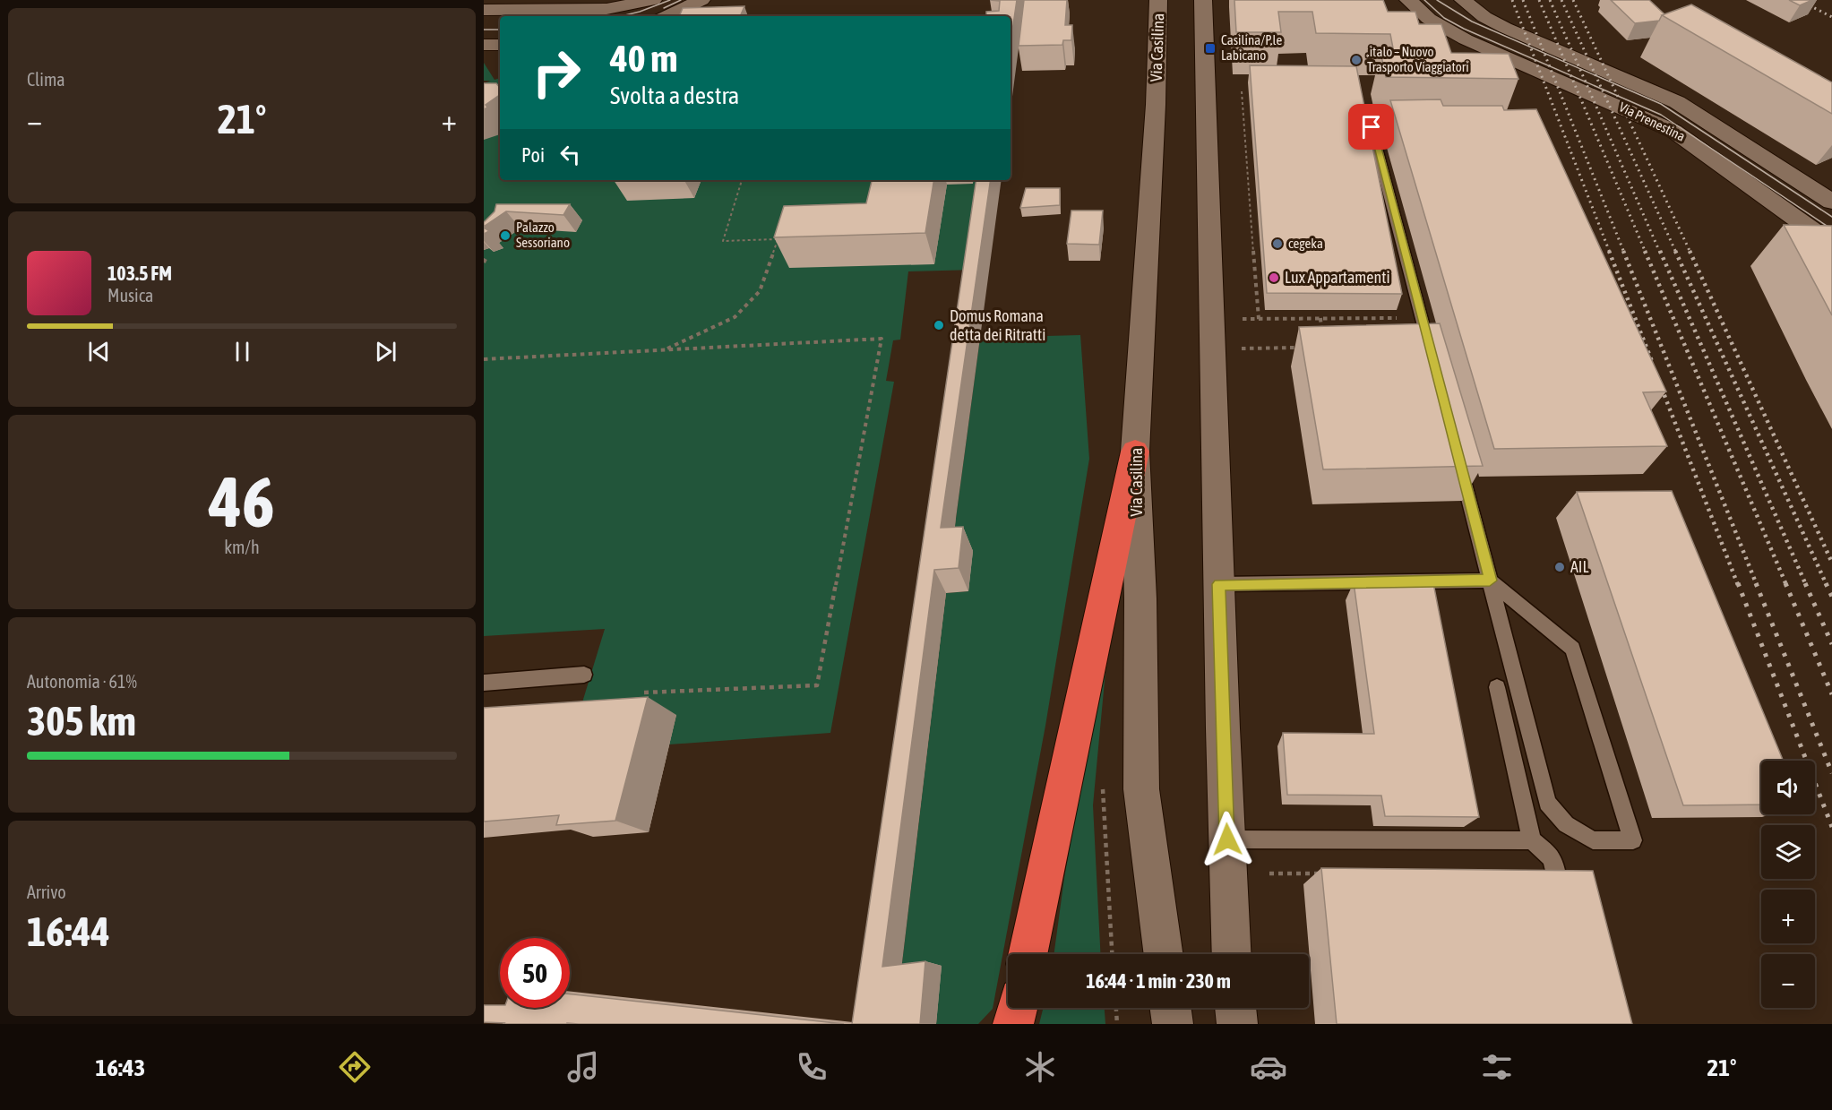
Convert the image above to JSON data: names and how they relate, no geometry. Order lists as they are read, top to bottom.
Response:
{
  "streets": {
    "main road": ["Via Casilina", "Via Prenestina"]
  },
  "places": {
    "transit": ["Casilina/P.le Labicano"],
    "other": [
      ".italo – Nuovo Trasporto Viaggiatori",
      "Palazzo Sessoriano",
      "cegeka",
      "Lux Appartamenti",
      "Domus Romana detta dei Ritratti",
      "AIL"
    ]
  },
  "page": {
    "tile": [
      "Clima",
      ["46", "km/h"],
      ["Autonomia · 61%", "305 km"],
      ["Arrivo", "16:44"]
    ],
    "turn": ["40 m", "Svolta a destra"],
    "heat": ["−", "21°", "+"],
    "then": "Poi",
    "song": ["103.5 FM", "Musica"],
    "map_buttons": ["+", "−"],
    "limit": "50",
    "trip": "16:44 · 1 min · 230 m",
    "tabs": ["16:43", "21°"]
  }
}
